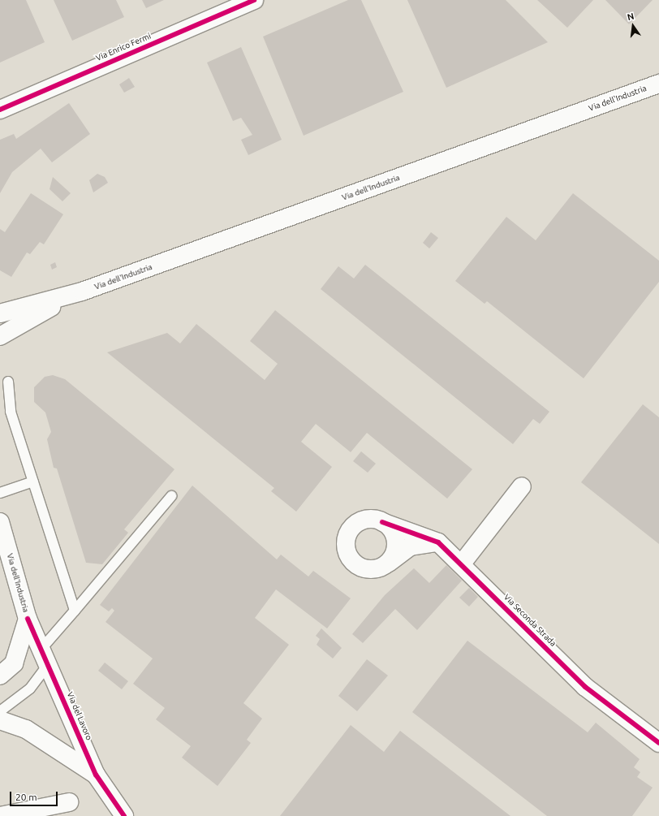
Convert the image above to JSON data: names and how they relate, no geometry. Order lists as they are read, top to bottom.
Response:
{
  "streets": {
    "street": [
      "Via Enrico Fermi",
      "Via dell'Industria",
      "Via Seconda Strada",
      "Via del Lavoro"
    ]
  },
  "crossings": [
    ["Via dell'Industria", "Via del Lavoro"]
  ],
  "scale_bar": "20 m",
  "north": "top"
}
